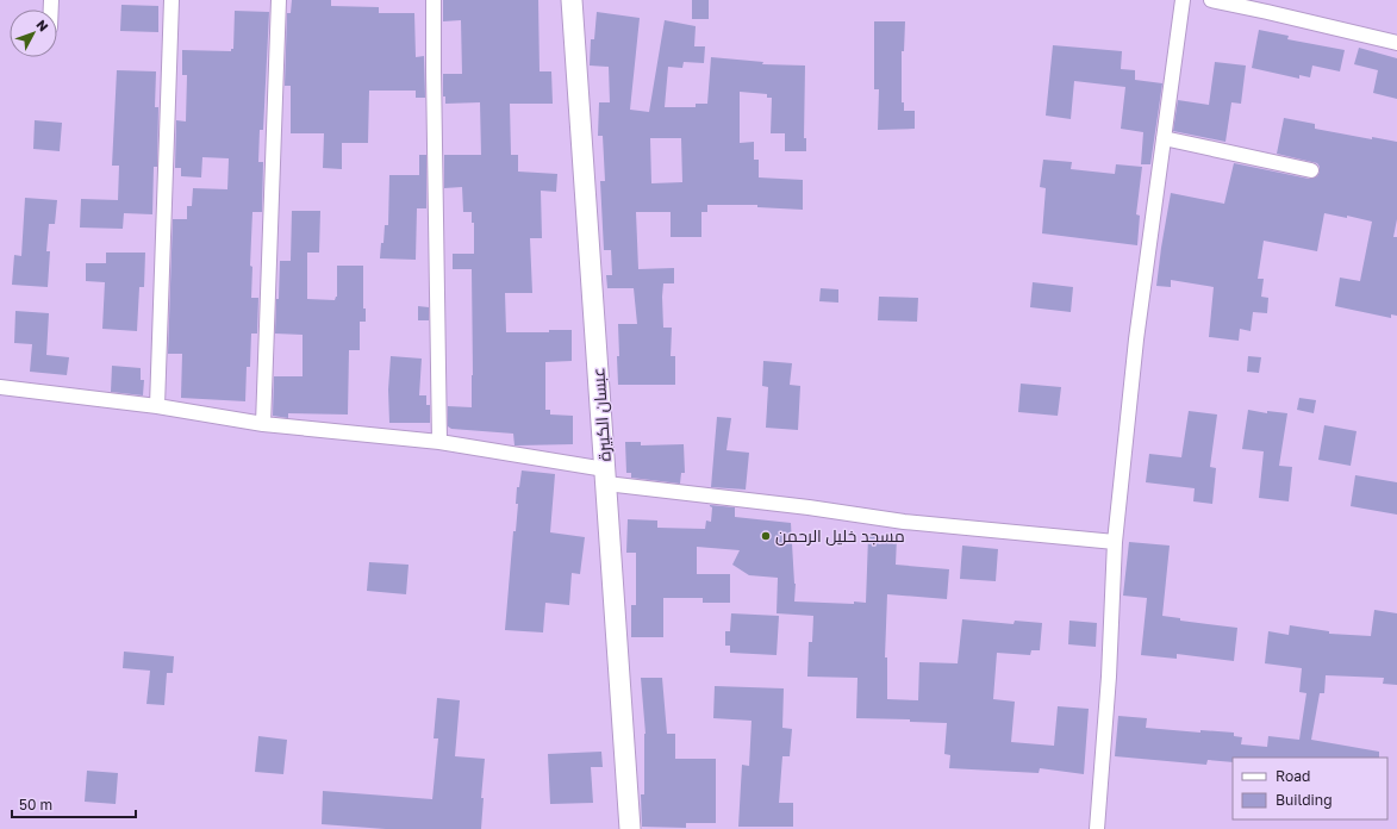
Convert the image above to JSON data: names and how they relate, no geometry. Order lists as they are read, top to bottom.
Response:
{
  "streets": {
    "main road": ["عبسان الكبيرة"]
  },
  "places": ["مسجد خليل الرحمن"],
  "legend": ["Road", "Building"],
  "scale_bar": "50 m",
  "north": "top right"
}
